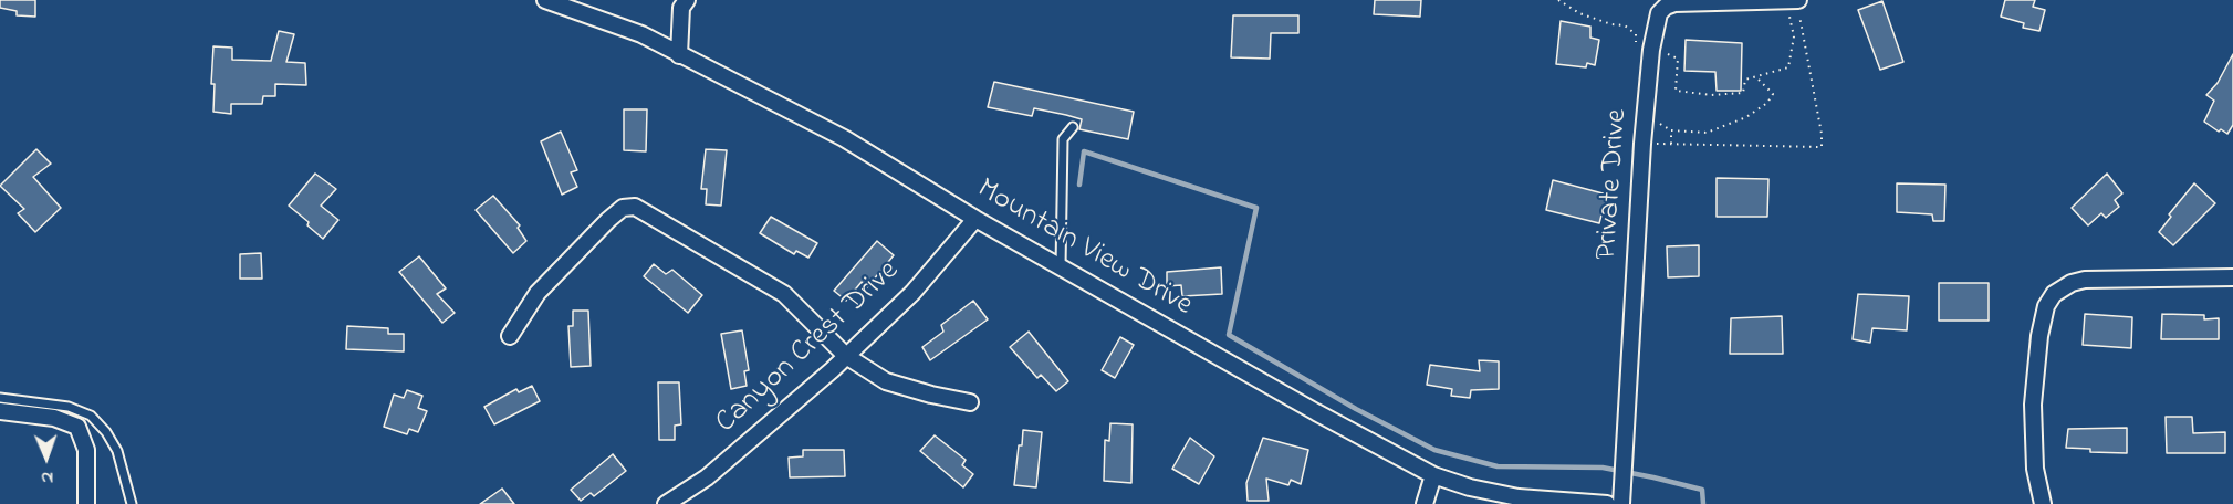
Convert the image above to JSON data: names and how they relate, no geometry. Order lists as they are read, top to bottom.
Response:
{
  "streets": {
    "street": ["Private Drive", "Mountain View Drive", "Canyon Crest Drive"]
  },
  "crossings": [
    ["Mountain View Drive", "Canyon Crest Drive"]
  ],
  "north": "bottom"
}
